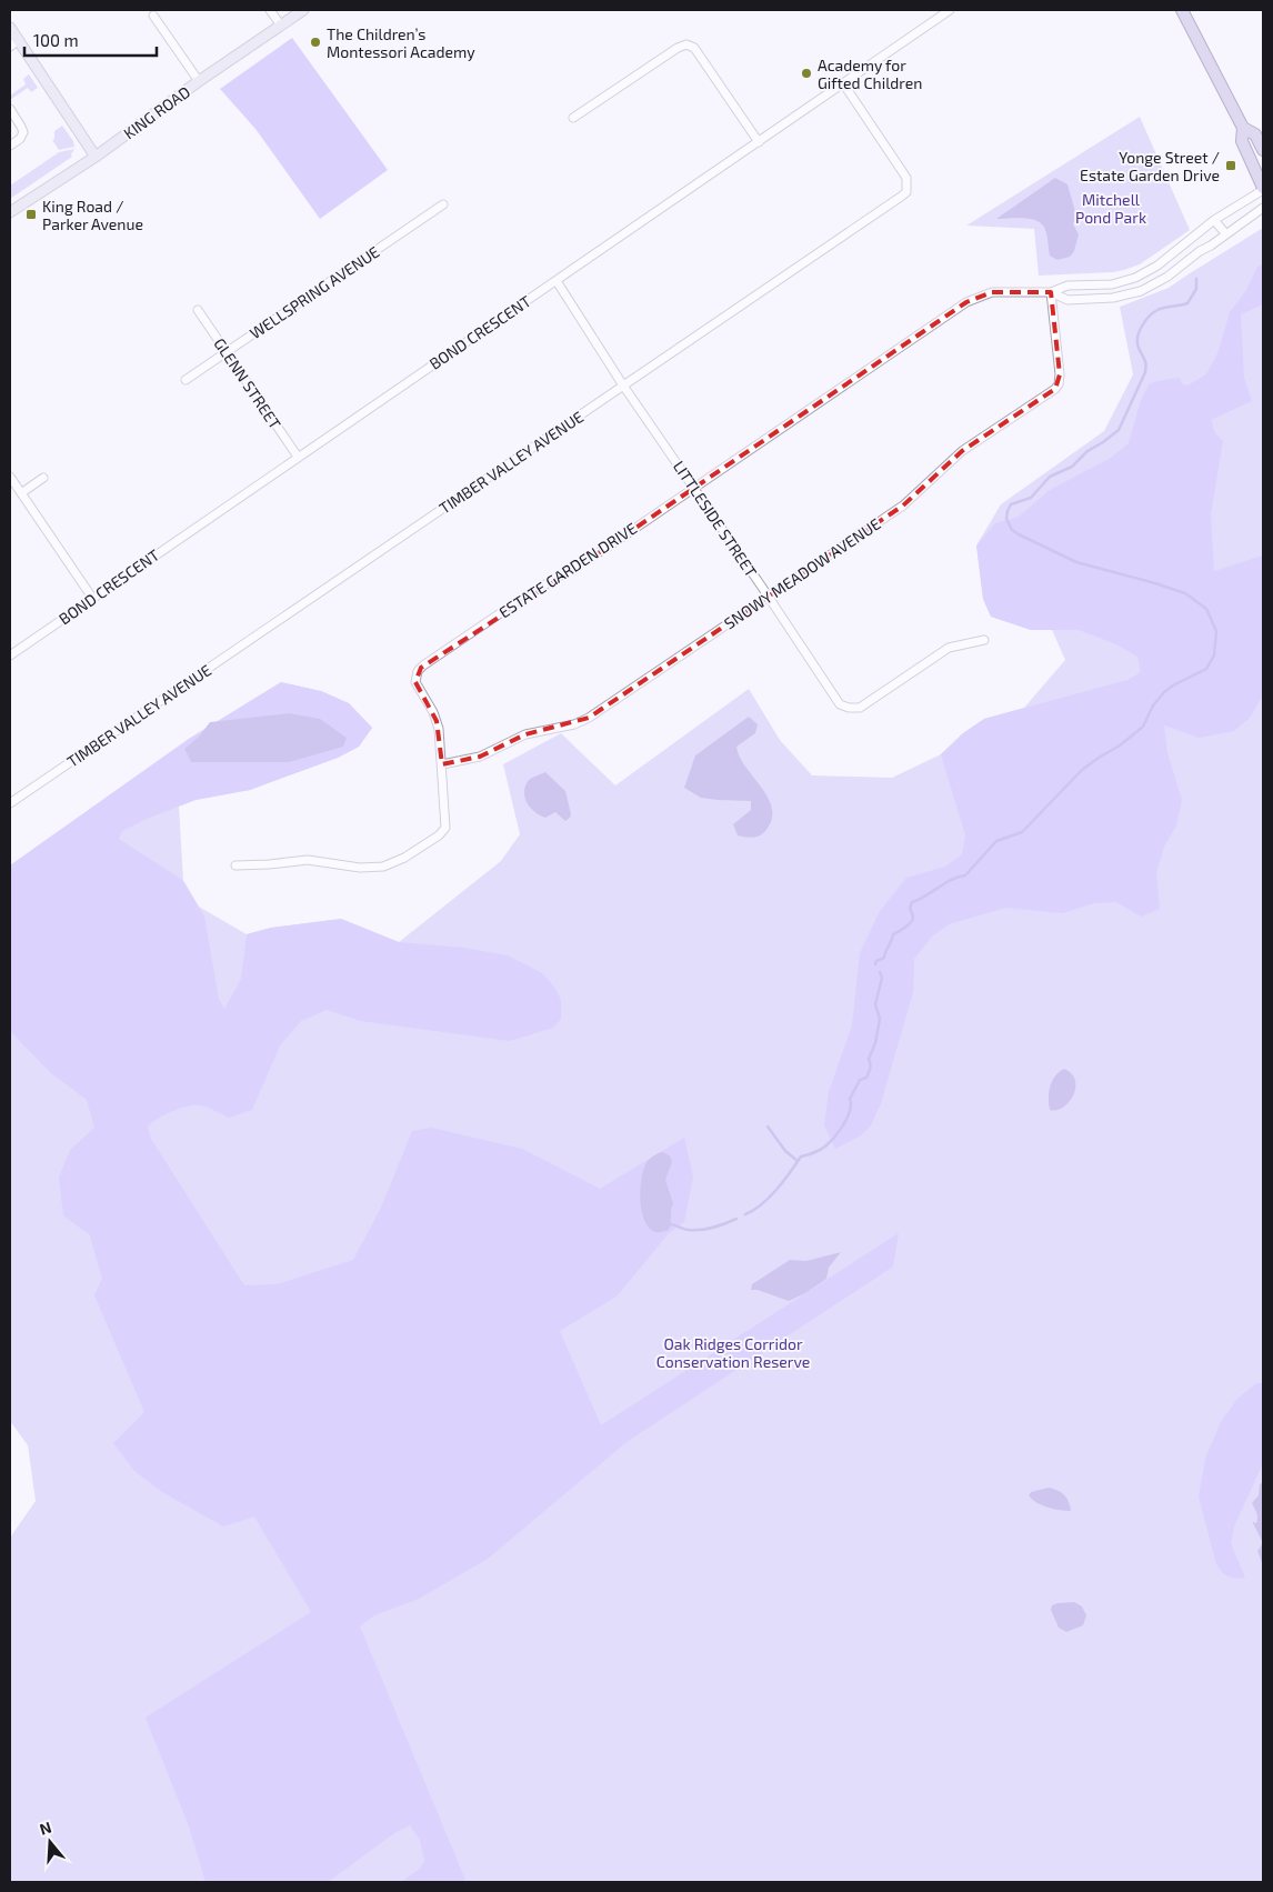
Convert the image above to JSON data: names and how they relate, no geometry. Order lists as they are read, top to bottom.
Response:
{
  "streets": {
    "main road": ["KING ROAD"],
    "street": [
      "WELLSPRING AVENUE",
      "BOND CRESCENT",
      "GLENN STREET",
      "TIMBER VALLEY AVENUE",
      "LITTLESIDE STREET",
      "ESTATE GARDEN DRIVE",
      "SNOWY MEADOW AVENUE"
    ]
  },
  "crossings": [
    ["WELLSPRING AVENUE", "GLENN STREET"],
    ["BOND CRESCENT", "GLENN STREET"],
    ["BOND CRESCENT", "TIMBER VALLEY AVENUE"],
    ["BOND CRESCENT", "LITTLESIDE STREET"],
    ["TIMBER VALLEY AVENUE", "LITTLESIDE STREET"],
    ["LITTLESIDE STREET", "ESTATE GARDEN DRIVE"],
    ["LITTLESIDE STREET", "SNOWY MEADOW AVENUE"],
    ["ESTATE GARDEN DRIVE", "SNOWY MEADOW AVENUE"]
  ],
  "parks": ["Mitchell Pond Park", "Oak Ridges Corridor Conservation Reserve"],
  "places": {
    "other": ["The Children’s Montessori Academy", "Academy for Gifted Children"],
    "transit": ["Yonge Street / Estate Garden Drive", "King Road / Parker Avenue"]
  },
  "scale_bar": "100 m",
  "north": "top"
}
